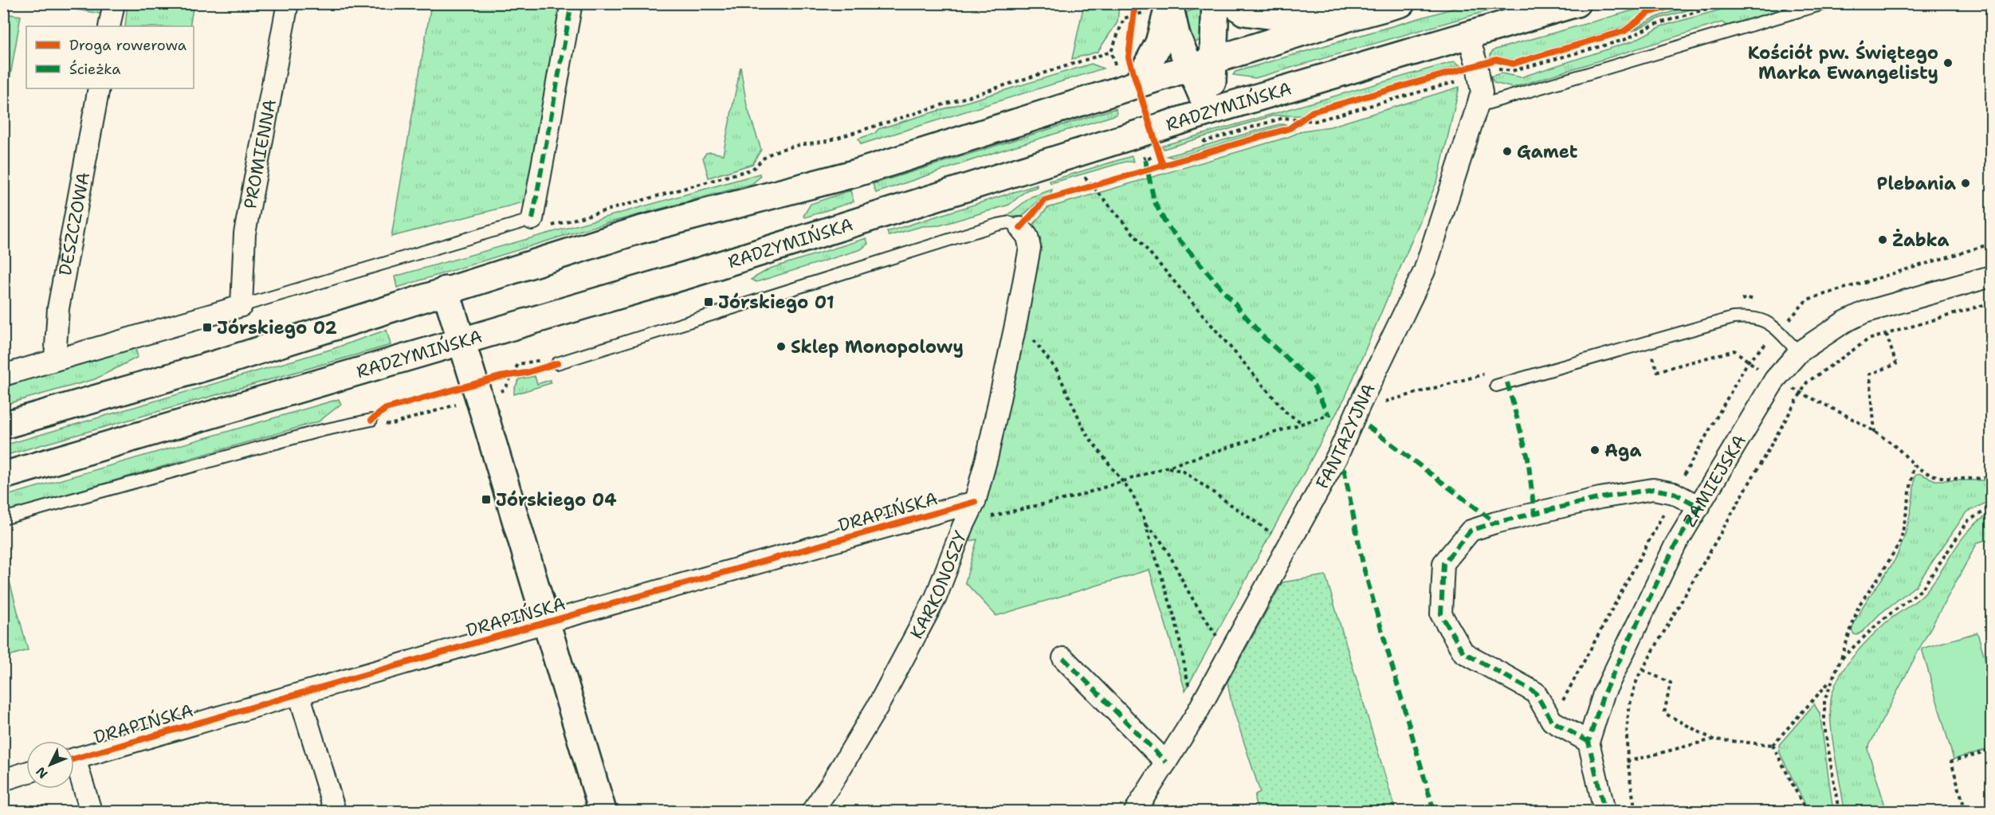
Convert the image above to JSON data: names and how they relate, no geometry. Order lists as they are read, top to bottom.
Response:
{
  "streets": {
    "main road": ["RADZYMIŃSKA"],
    "street": [
      "PROMIENNA",
      "DESZCZOWA",
      "FANTAZYJNA",
      "ZAMIEJSKA",
      "DRAPIŃSKA",
      "KARKONOSZY"
    ]
  },
  "crossings": [
    ["RADZYMIŃSKA", "FANTAZYJNA"],
    ["DRAPIŃSKA", "KARKONOSZY"]
  ],
  "places": {
    "other": [
      "Kościół pw. Świętego Marka Ewangelisty",
      "Gamet",
      "Plebania",
      "Żabka",
      "Sklep Monopolowy",
      "Aga"
    ],
    "transit": ["Jórskiego 01", "Jórskiego 02", "Jórskiego 04"]
  },
  "legend": ["Droga rowerowa", "Ścieżka"],
  "north": "bottom left"
}
